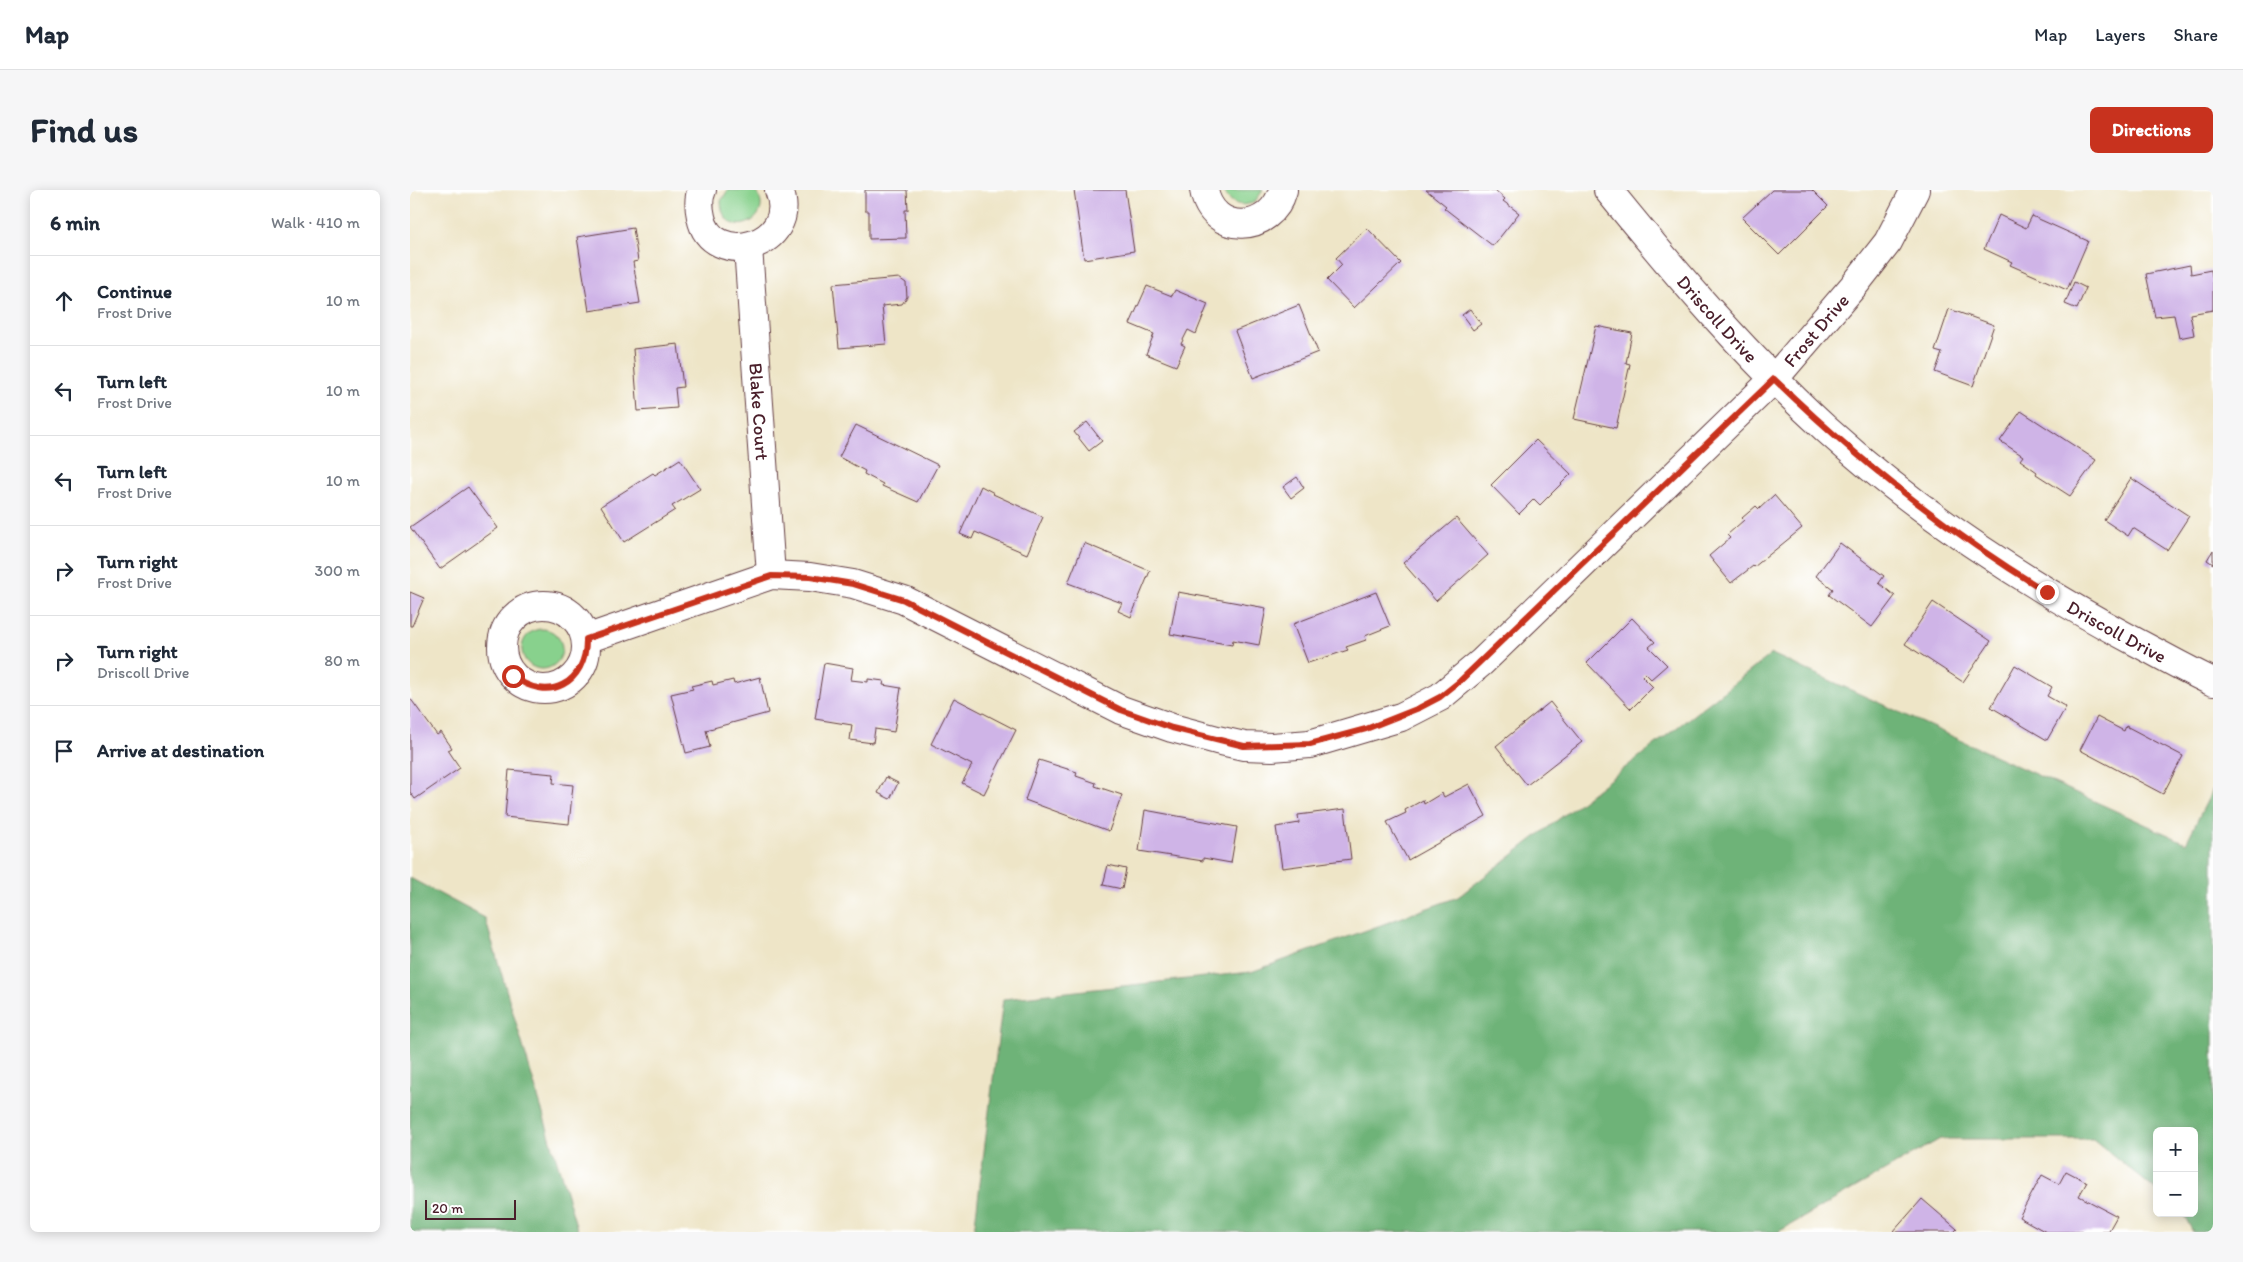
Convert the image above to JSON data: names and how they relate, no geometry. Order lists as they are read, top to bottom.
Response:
{
  "streets": {
    "street": ["Driscoll Drive", "Frost Drive", "Blake Court"]
  },
  "crossings": [
    ["Driscoll Drive", "Frost Drive"],
    ["Frost Drive", "Blake Court"]
  ],
  "scale_bar": "20 m",
  "page": {
    "header": "Map",
    "nav": ["Map", "Layers", "Share"],
    "buttons": "Directions",
    "title": "Find us",
    "heading": ["6 min", "Walk · 410 m"],
    "list": [
      ["Continue", "Frost Drive", "10 m"],
      ["Turn left", "Frost Drive", "10 m"],
      ["Turn left", "Frost Drive", "10 m"],
      ["Turn right", "Frost Drive", "300 m"],
      ["Turn right", "Driscoll Drive", "80 m"],
      "Arrive at destination"
    ],
    "map_buttons": ["+", "−"],
    "scale": "20 m"
  }
}
